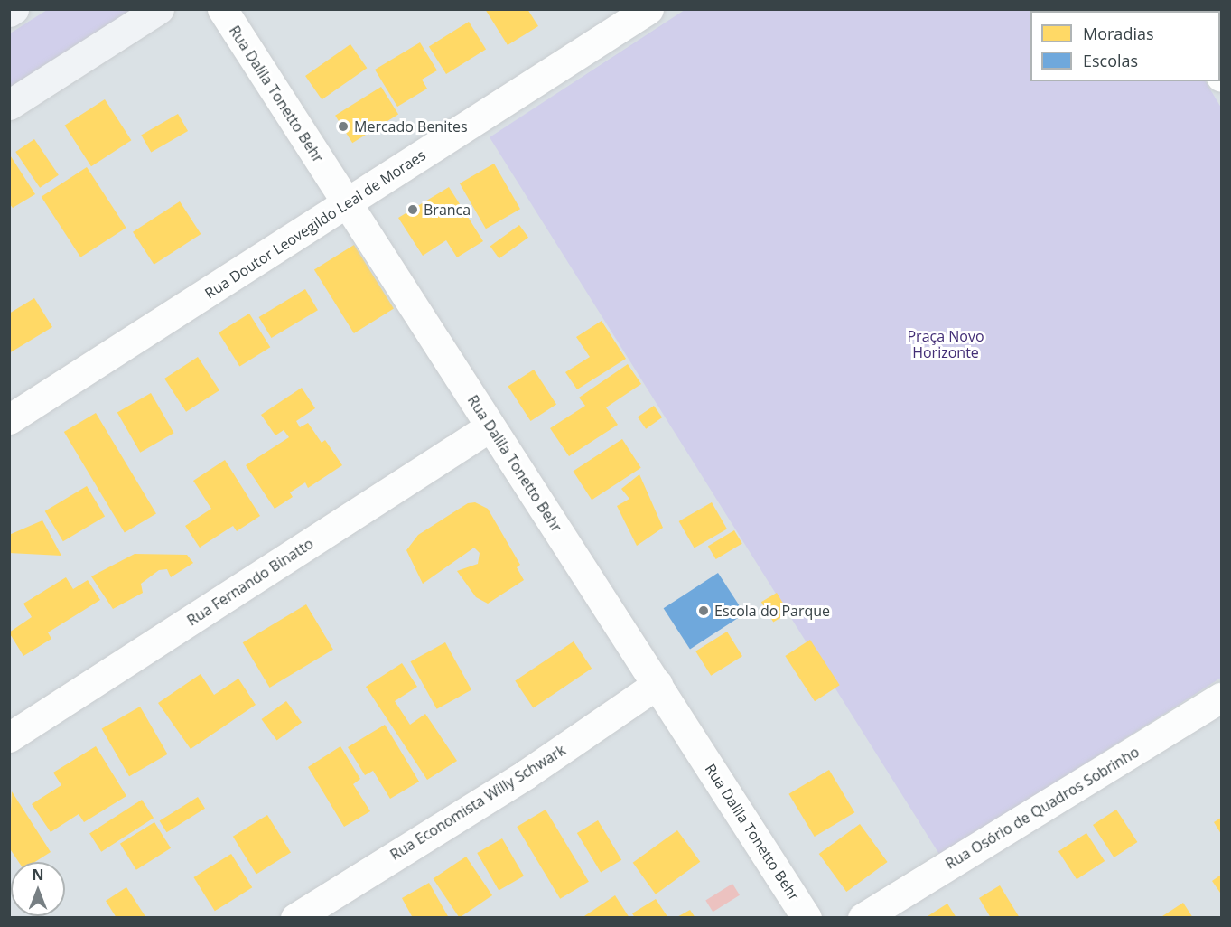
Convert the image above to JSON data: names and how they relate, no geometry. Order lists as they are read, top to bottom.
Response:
{
  "streets": {
    "street": [
      "Rua Dalila Tonetto Behr",
      "Rua Doutor Leovegildo Leal de Moraes",
      "Rua Fernando Binatto",
      "Rua Economista Willy Schwark",
      "Rua Osório de Quadros Sobrinho"
    ]
  },
  "crossings": [
    ["Rua Dalila Tonetto Behr", "Rua Doutor Leovegildo Leal de Moraes"],
    ["Rua Dalila Tonetto Behr", "Rua Fernando Binatto"],
    ["Rua Dalila Tonetto Behr", "Rua Economista Willy Schwark"]
  ],
  "parks": ["Praça Novo Horizonte"],
  "places": ["Mercado Benites", "Branca", "Escola do Parque"],
  "legend": ["Moradias", "Escolas"],
  "north": "top"
}
